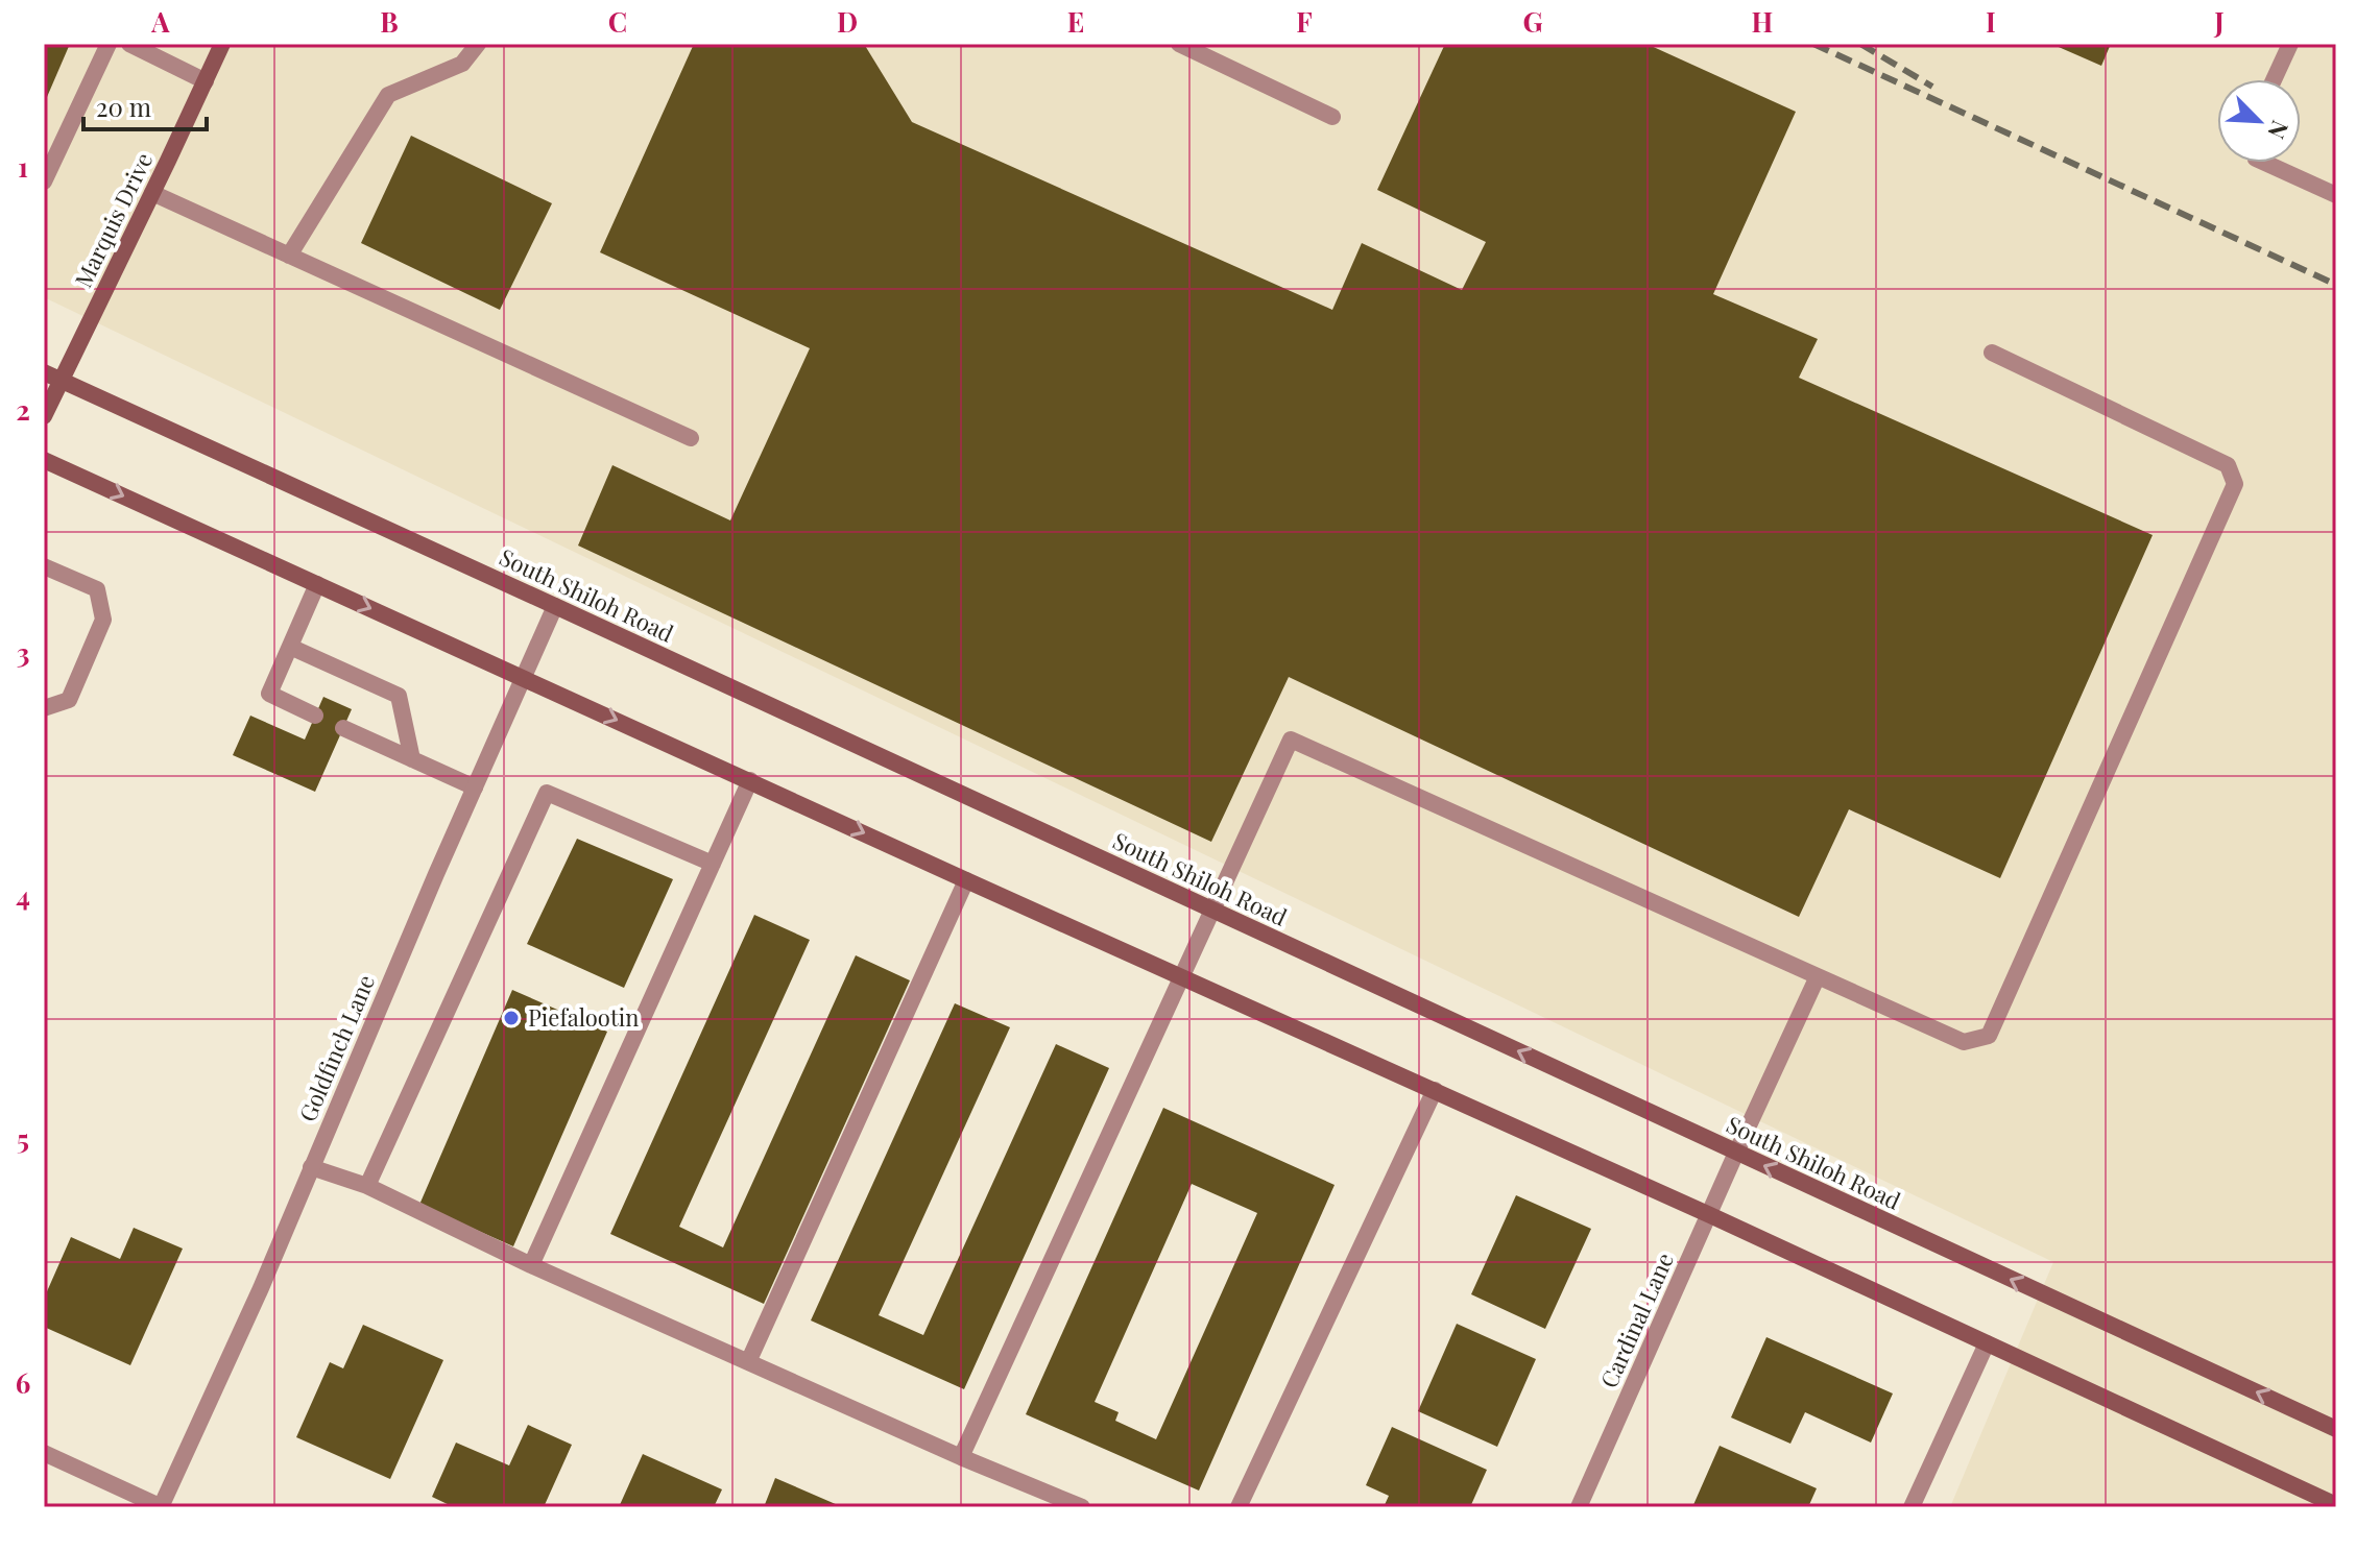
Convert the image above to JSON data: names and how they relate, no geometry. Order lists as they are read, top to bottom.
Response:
{
  "streets": {
    "main road": ["Marquis Drive", "South Shiloh Road"],
    "street": ["Goldfinch Lane", "Cardinal Lane"]
  },
  "crossings": [
    ["Marquis Drive", "South Shiloh Road"],
    ["South Shiloh Road", "Goldfinch Lane"],
    ["South Shiloh Road", "Cardinal Lane"]
  ],
  "places": ["Piefalootin"],
  "scale_bar": "20 m",
  "north": "bottom right",
  "grid": {
    "columns": [
      "A",
      "B",
      "C",
      "D",
      "E",
      "F",
      "G",
      "H",
      "I",
      "J"
    ],
    "rows": [
      "1",
      "2",
      "3",
      "4",
      "5",
      "6"
    ]
  }
}
